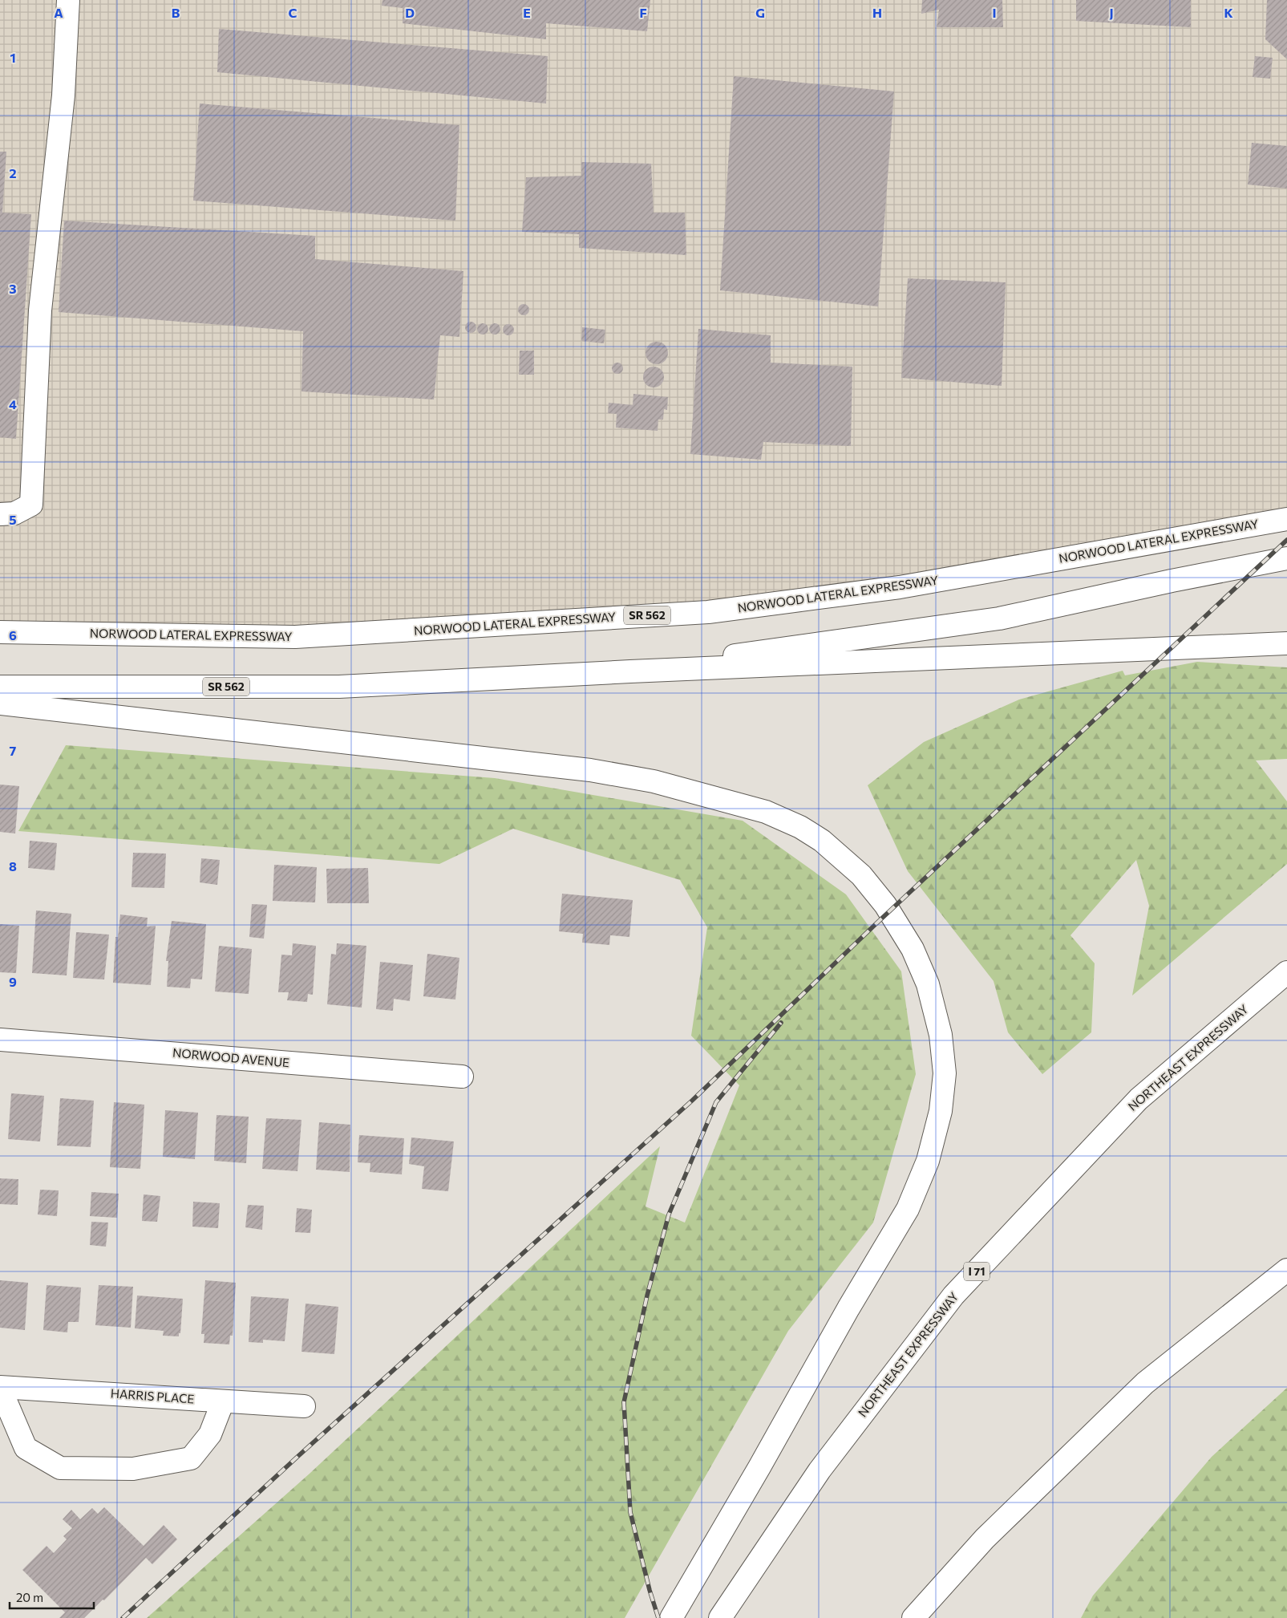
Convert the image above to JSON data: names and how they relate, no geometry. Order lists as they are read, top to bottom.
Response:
{
  "streets": {
    "main road": [
      "NORWOOD LATERAL EXPRESSWAY",
      "SR 562",
      "NORWOOD AVENUE",
      "NORTHEAST EXPRESSWAY",
      "I 71",
      "HARRIS PLACE"
    ]
  },
  "scale_bar": "20 m",
  "grid": {
    "columns": [
      "A",
      "B",
      "C",
      "D",
      "E",
      "F",
      "G",
      "H",
      "I",
      "J",
      "K"
    ],
    "rows": [
      "1",
      "2",
      "3",
      "4",
      "5",
      "6",
      "7",
      "8",
      "9"
    ]
  }
}
